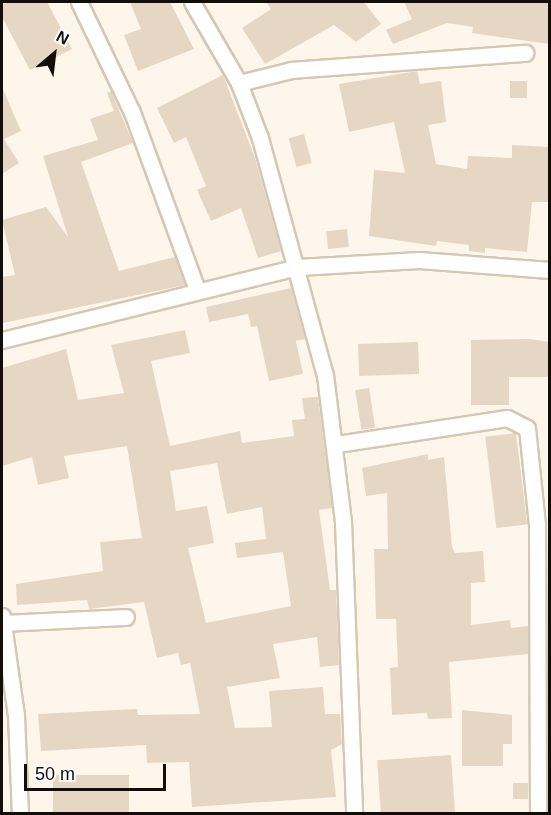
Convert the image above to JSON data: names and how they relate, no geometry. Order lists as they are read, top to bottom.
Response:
{
  "scale_bar": "50 m",
  "north": "top right"
}
